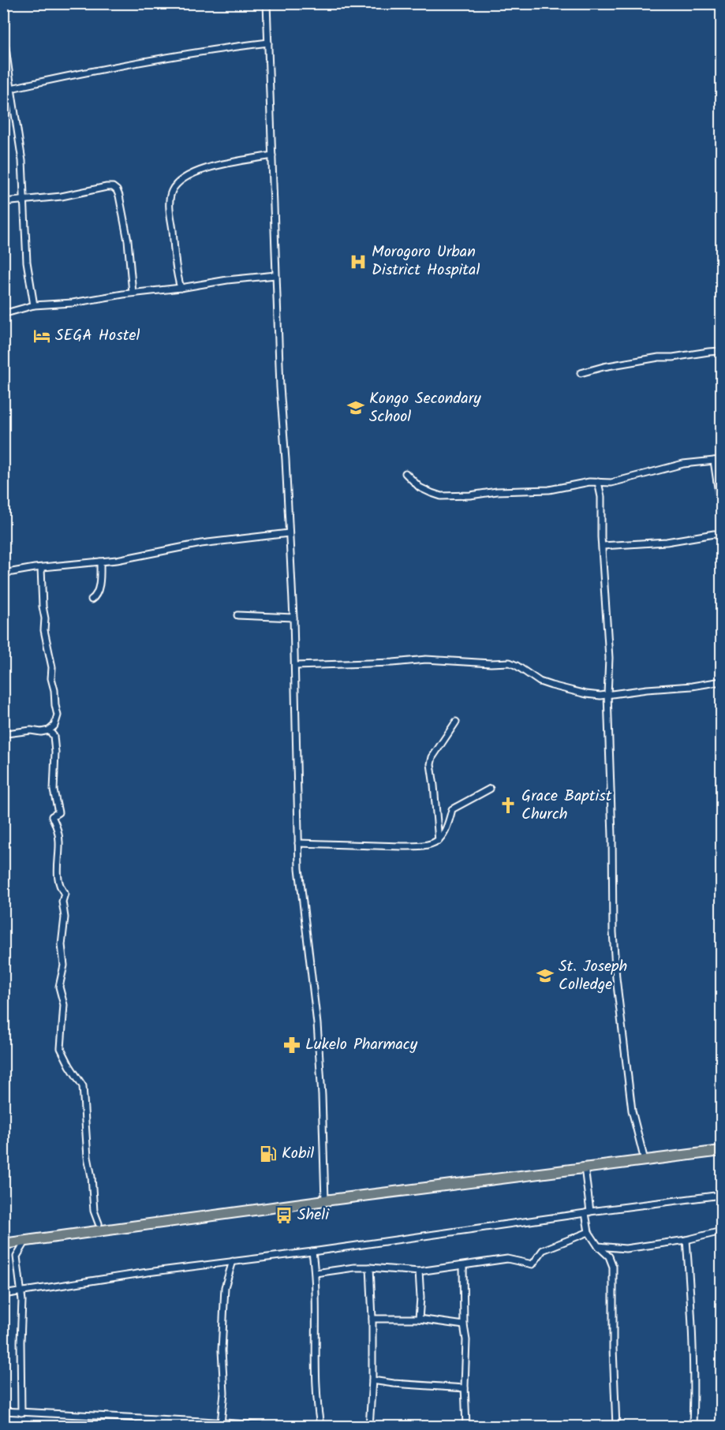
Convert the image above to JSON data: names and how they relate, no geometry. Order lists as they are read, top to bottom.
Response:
{
  "places": {
    "hospital": ["Morogoro Urban District Hospital"],
    "hotel": ["SEGA Hostel"],
    "school or university": ["Kongo Secondary School", "St. Joseph Colledge"],
    "church": ["Grace Baptist Church"],
    "pharmacy": ["Lukelo Pharmacy"],
    "fuel station": ["Kobil"],
    "bus stop": ["Sheli"]
  }
}
